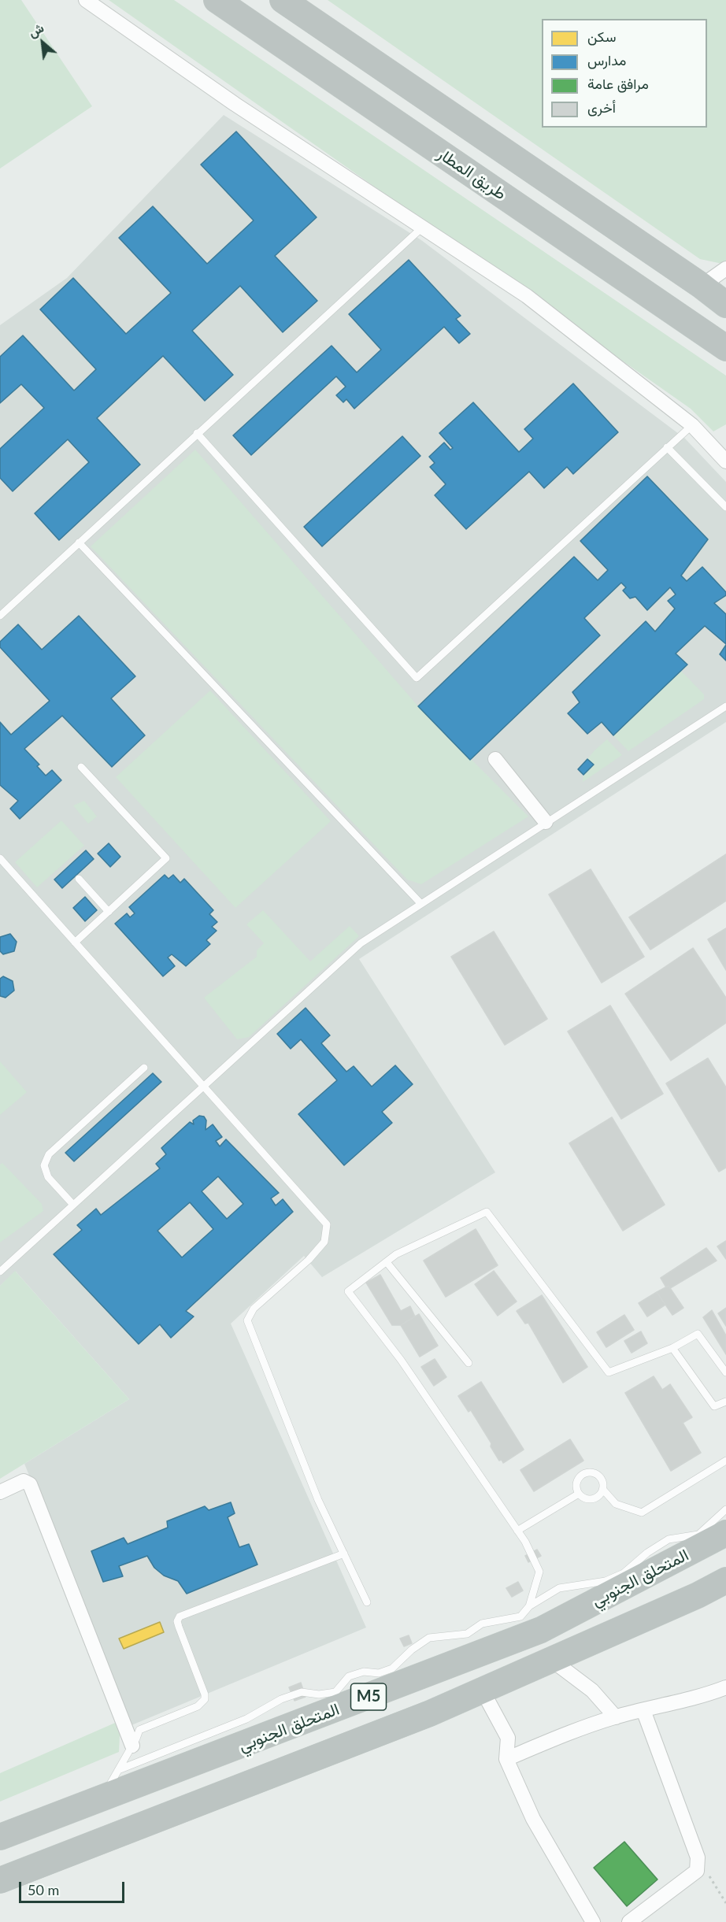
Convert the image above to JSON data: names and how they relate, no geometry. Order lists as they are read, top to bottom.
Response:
{
  "streets": {
    "highway": ["طريق المطار", "المتحلق الجنوبي", "M5"]
  },
  "legend": [
    "سكن",
    "مدارس",
    "مرافق عامة",
    "أخرى"
  ],
  "scale_bar": "50 m",
  "north": "top left"
}
